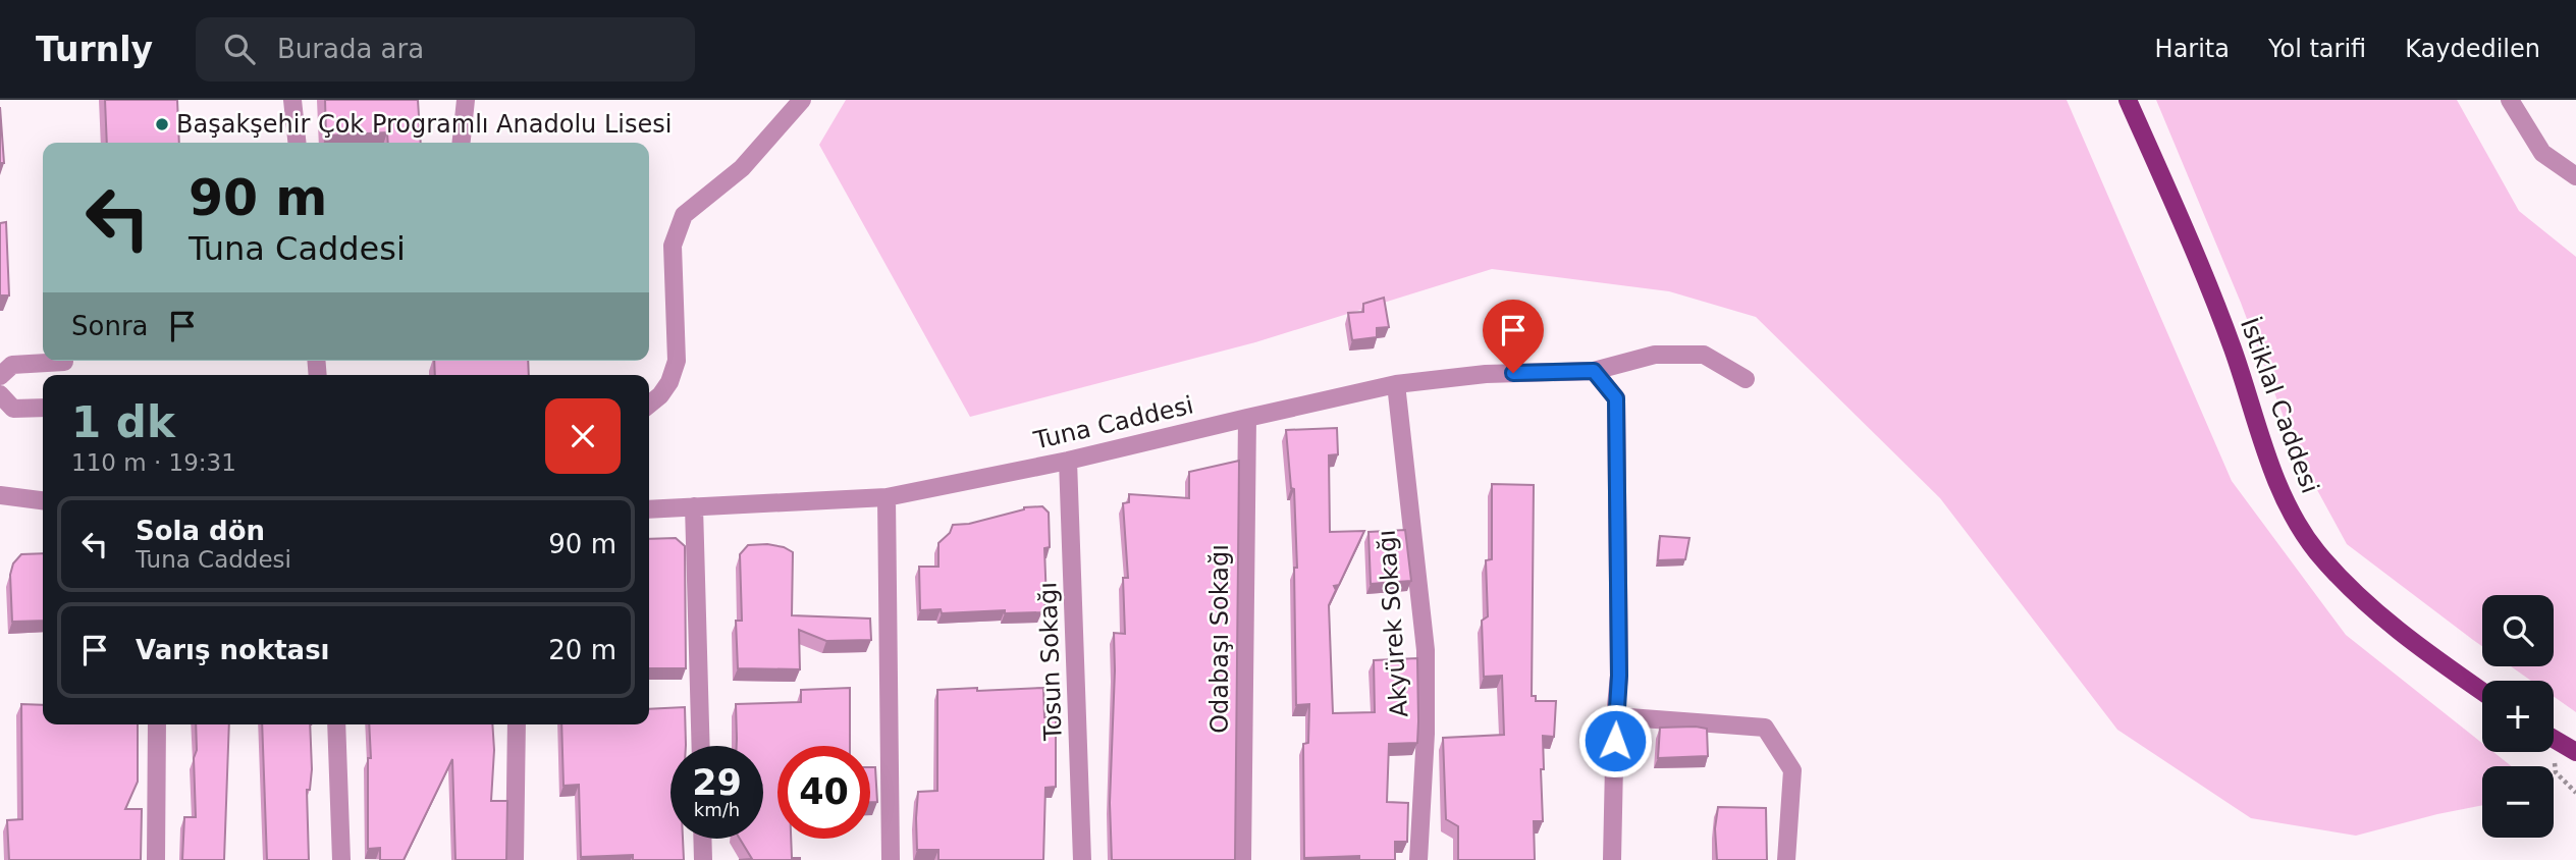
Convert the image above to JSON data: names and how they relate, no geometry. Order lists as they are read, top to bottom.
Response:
{
  "streets": {
    "main road": ["İstiklal Caddesi"],
    "street": [
      "Tuna Caddesi",
      "Akyürek Sokağı",
      "Odabaşı Sokağı",
      "Tosun Sokağı"
    ]
  },
  "crossings": [
    ["Tuna Caddesi", "Akyürek Sokağı"],
    ["Tuna Caddesi", "Odabaşı Sokağı"],
    ["Tuna Caddesi", "Tosun Sokağı"]
  ],
  "places": ["Başakşehir Çok Programlı Anadolu Lisesi"],
  "page": {
    "header": "Turnly",
    "search": "Burada ara",
    "nav": ["Harita", "Yol tarifi", "Kaydedilen"],
    "turn": ["90 m", "Tuna Caddesi"],
    "then": "Sonra",
    "heading": ["1 dk", "110 m · 19:31"],
    "list": [
      {
        "name": "Sola dön",
        "note": "Tuna Caddesi",
        "value": "90 m"
      },
      {
        "name": "Varış noktası",
        "value": "20 m"
      }
    ],
    "map_buttons": ["+", "−"],
    "speed": "29 km/h",
    "limit": "40"
  }
}
